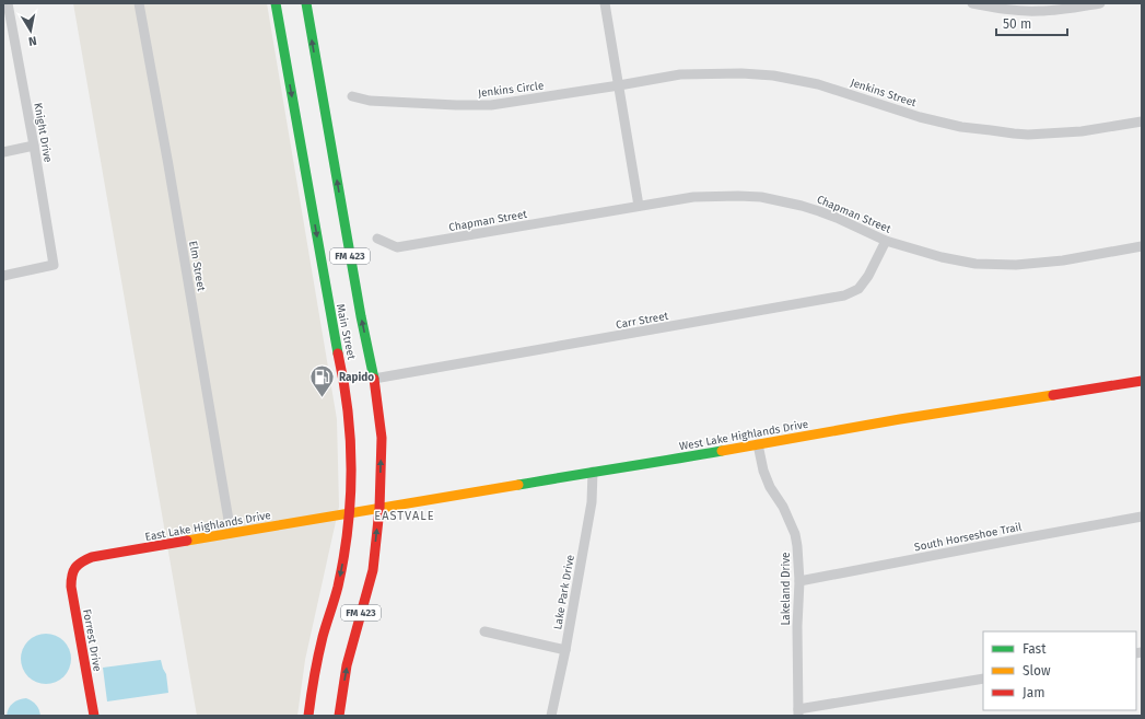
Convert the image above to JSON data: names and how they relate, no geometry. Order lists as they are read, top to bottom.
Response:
{
  "streets": {
    "main road": [
      "FM 423",
      "Main Street",
      "West Lake Highlands Drive",
      "East Lake Highlands Drive",
      "Forrest Drive"
    ],
    "street": [
      "Jenkins Circle",
      "Jenkins Street",
      "Knight Drive",
      "Chapman Street",
      "Elm Street",
      "Carr Street",
      "South Horseshoe Trail",
      "Lakeland Drive",
      "Lake Park Drive"
    ]
  },
  "crossings": [
    ["Jenkins Circle", "Jenkins Street"],
    ["Chapman Street", "Carr Street"],
    ["Elm Street", "East Lake Highlands Drive"],
    ["Carr Street", "Main Street"],
    ["Main Street", "West Lake Highlands Drive"],
    ["Main Street", "East Lake Highlands Drive"],
    ["West Lake Highlands Drive", "East Lake Highlands Drive"],
    ["West Lake Highlands Drive", "Lakeland Drive"],
    ["West Lake Highlands Drive", "Lake Park Drive"],
    ["East Lake Highlands Drive", "Forrest Drive"],
    ["South Horseshoe Trail", "Lakeland Drive"]
  ],
  "districts": ["EASTVALE"],
  "places": {
    "fuel station": ["Rapido"]
  },
  "legend": ["Fast", "Slow", "Jam"],
  "scale_bar": "50 m",
  "north": "bottom"
}
